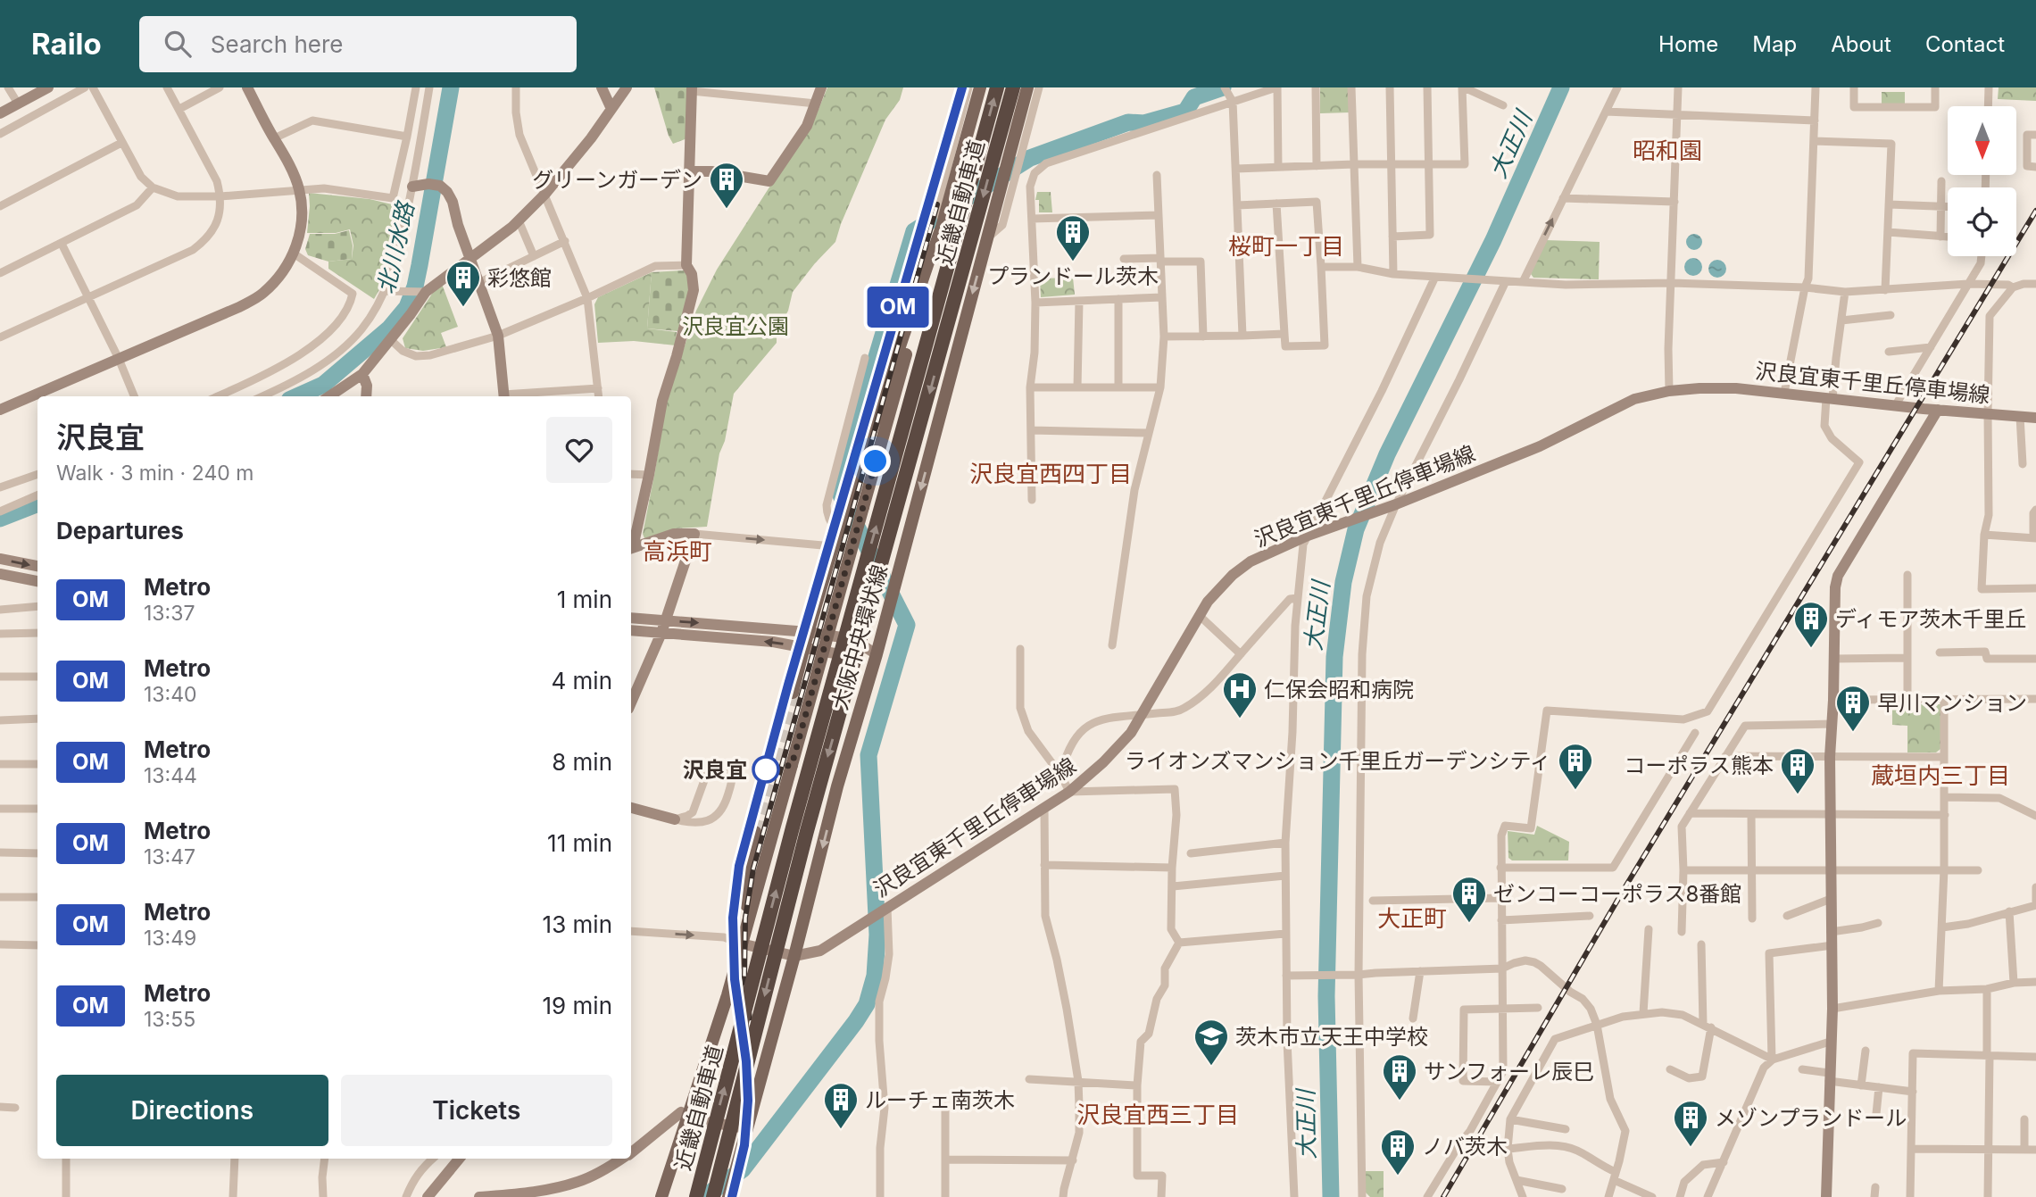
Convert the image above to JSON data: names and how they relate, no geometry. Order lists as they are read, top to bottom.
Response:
{
  "streets": {
    "highway": ["近畿自動車道"],
    "main road": ["大阪中央環状線"],
    "street": ["沢良宜東千里丘停車場線"]
  },
  "crossings": [
    ["沢良宜東千里丘停車場線", "大阪中央環状線"]
  ],
  "districts": [
    "昭和園",
    "桜町一丁目",
    "沢良宜西四丁目",
    "高浜町",
    "蔵垣内三丁目",
    "大正町",
    "沢良宜西三丁目"
  ],
  "water": ["大正川", "北川水路"],
  "parks": ["沢良宜公園"],
  "places": {
    "building": [
      "グリーンガーデン",
      "プランドール茨木",
      "彩悠館",
      "ディモア茨木千里丘",
      "早川マンション",
      "ライオンズマンション千里丘ガーデンシティ",
      "コーポラス熊本",
      "ゼンコーコーポラス8番館",
      "サンフォーレ辰巳",
      "ルーチェ南茨木",
      "メゾンプランドール",
      "ノバ茨木"
    ],
    "hospital": ["仁保会昭和病院"],
    "other": ["沢良宜"],
    "school or university": ["茨木市立天王中学校"]
  },
  "lines": ["metro line OM"],
  "north": "bottom",
  "page": {
    "header": "Railo",
    "search": "Search here",
    "nav": [
      "Home",
      "Map",
      "About",
      "Contact"
    ],
    "on_map": "OM",
    "heading": [
      ["沢良宜", "Walk · 3 min · 240 m"],
      "Departures"
    ],
    "list": [
      {
        "mark": "OM",
        "name": "Metro",
        "note": "13:37",
        "value": "1 min"
      },
      {
        "mark": "OM",
        "name": "Metro",
        "note": "13:40",
        "value": "4 min"
      },
      {
        "mark": "OM",
        "name": "Metro",
        "note": "13:44",
        "value": "8 min"
      },
      {
        "mark": "OM",
        "name": "Metro",
        "note": "13:47",
        "value": "11 min"
      },
      {
        "mark": "OM",
        "name": "Metro",
        "note": "13:49",
        "value": "13 min"
      },
      {
        "mark": "OM",
        "name": "Metro",
        "note": "13:55",
        "value": "19 min"
      }
    ],
    "buttons": ["Directions", "Tickets"]
  }
}
